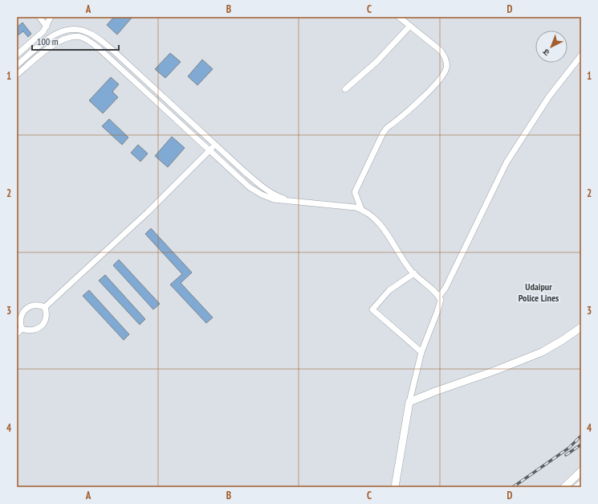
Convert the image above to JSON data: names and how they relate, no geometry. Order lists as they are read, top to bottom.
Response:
{
  "districts": ["Udaipur Police Lines"],
  "scale_bar": "100 m",
  "north": "bottom left",
  "grid": {
    "columns": [
      "A",
      "B",
      "C",
      "D"
    ],
    "rows": [
      "1",
      "2",
      "3",
      "4"
    ]
  }
}
